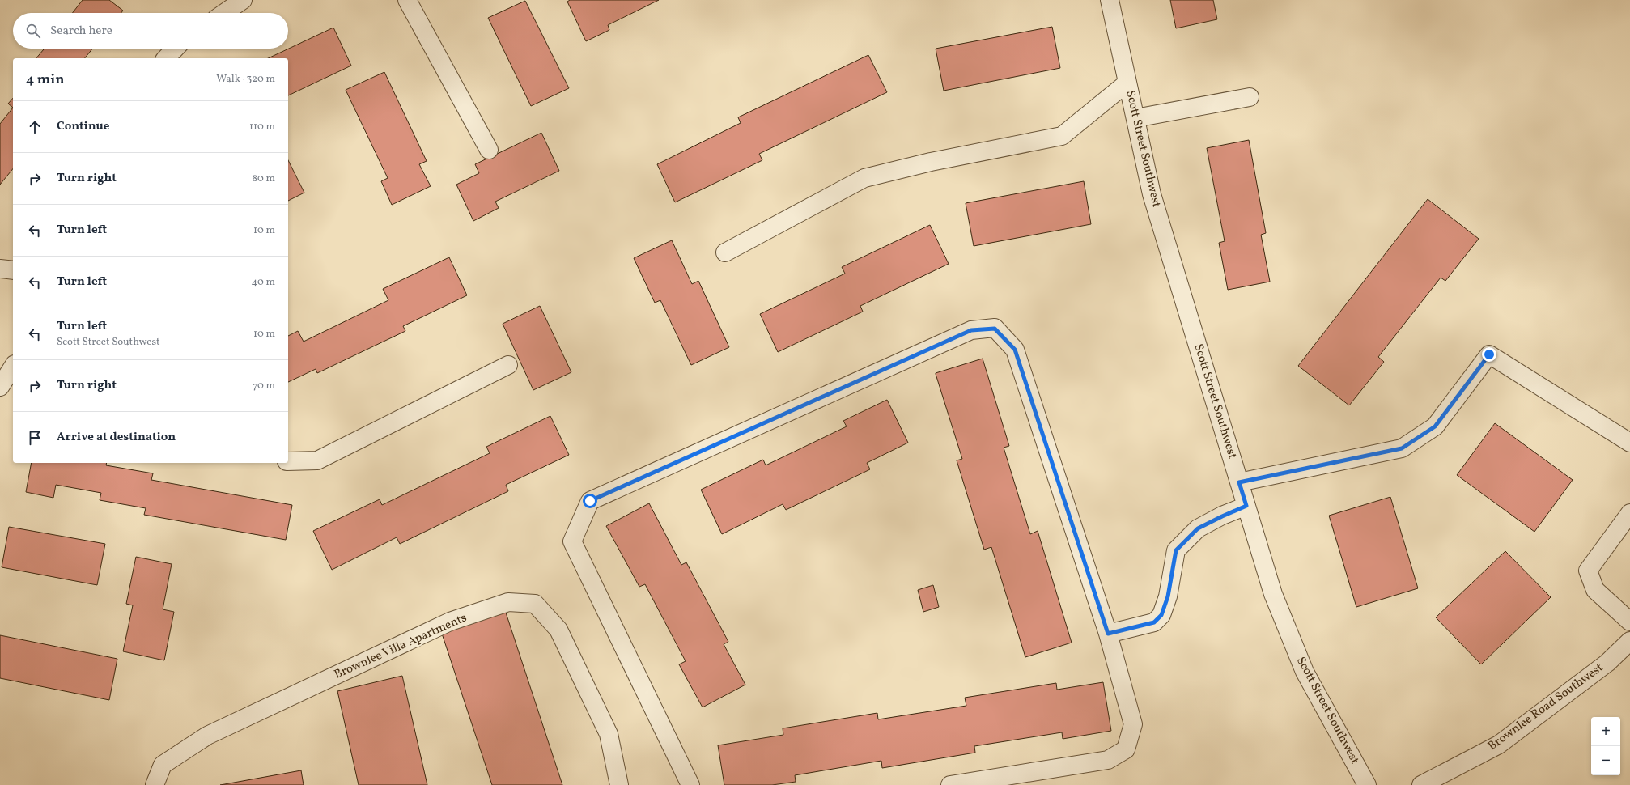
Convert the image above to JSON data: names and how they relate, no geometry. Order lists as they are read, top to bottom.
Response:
{
  "streets": {
    "street": ["Scott Street Southwest", "Brownlee Villa Apartments", "Brownlee Road Southwest"]
  },
  "page": {
    "search": "Search here",
    "heading": ["4 min", "Walk · 320 m"],
    "list": [
      ["Continue", "110 m"],
      ["Turn right", "80 m"],
      ["Turn left", "10 m"],
      ["Turn left", "40 m"],
      ["Turn left", "Scott Street Southwest", "10 m"],
      ["Turn right", "70 m"],
      "Arrive at destination"
    ],
    "map_buttons": ["+", "−"]
  }
}
